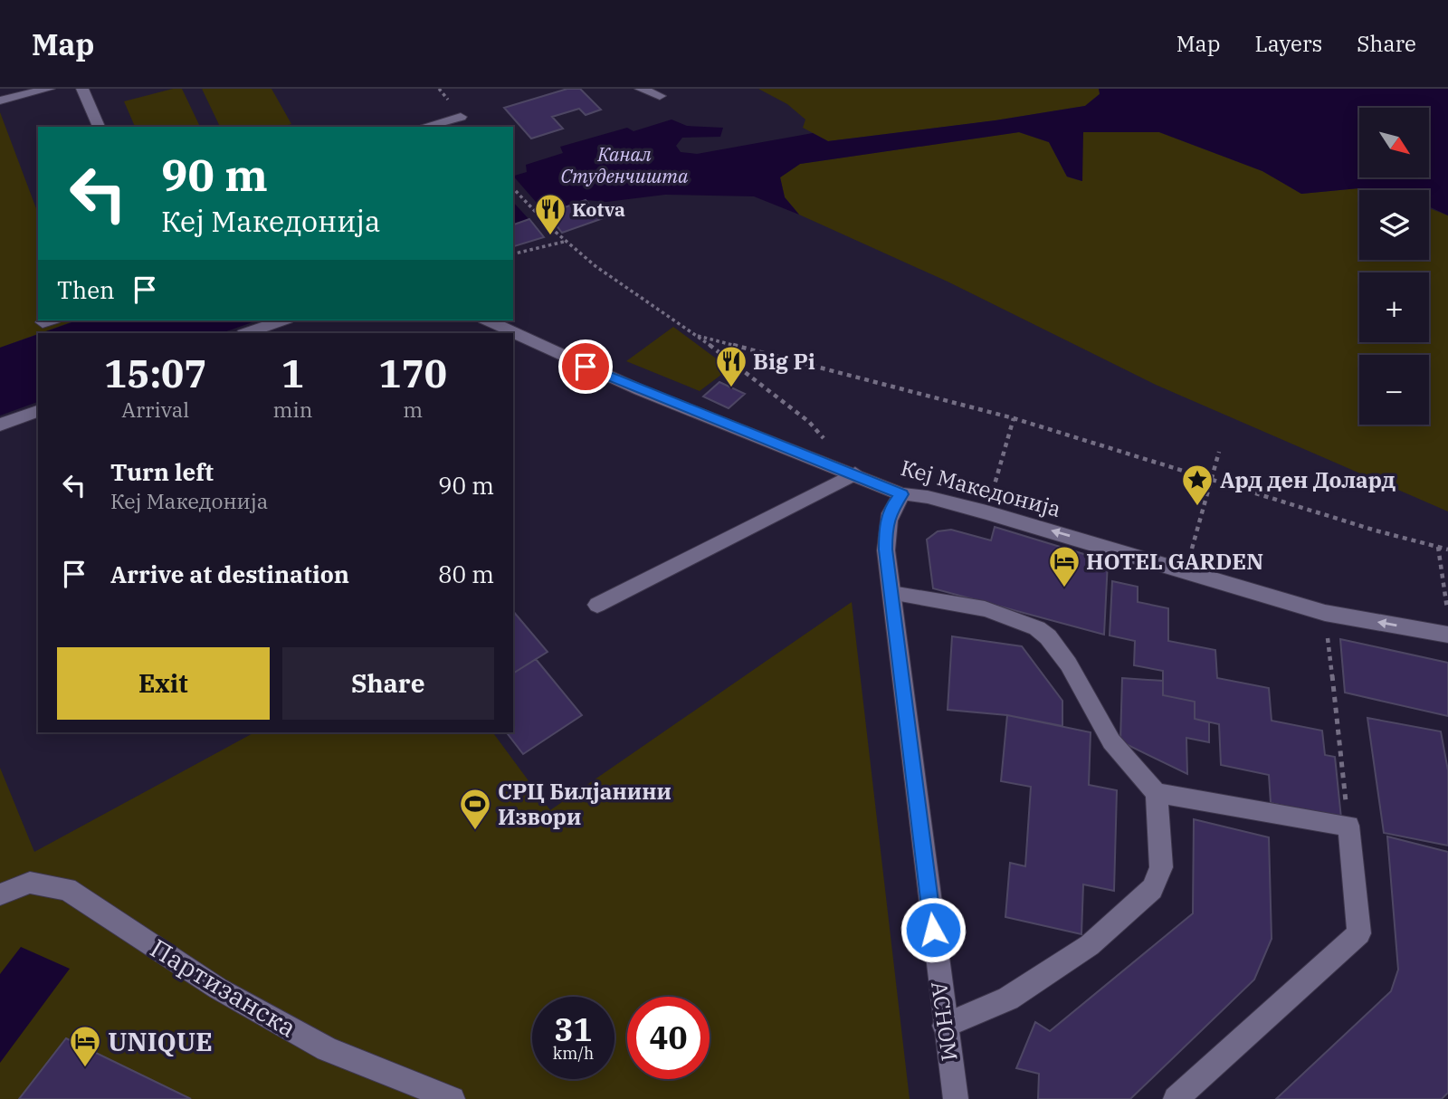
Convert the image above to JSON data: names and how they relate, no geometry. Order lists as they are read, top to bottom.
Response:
{
  "streets": {
    "street": ["Кеј Македонија", "Партизанска", "АСНОМ"]
  },
  "crossings": [
    ["Кеј Македонија", "АСНОМ"]
  ],
  "water": ["Канал Студенчишта"],
  "places": {
    "restaurant": ["Kotva", "Big Pi"],
    "place": ["Ард ден Долард"],
    "hotel": ["HOTEL GARDEN", "UNIQUE"],
    "sports": ["СРЦ Билјанини Извори"]
  },
  "north": "bottom right",
  "page": {
    "header": "Map",
    "nav": ["Map", "Layers", "Share"],
    "map_buttons": ["+", "−"],
    "turn": ["90 m", "Кеј Македонија"],
    "then": "Then",
    "eta": [
      "15:07",
      "Arrival",
      "1",
      "min",
      "170",
      "m"
    ],
    "list": [
      {
        "name": "Turn left",
        "note": "Кеј Македонија",
        "value": "90 m"
      },
      {
        "name": "Arrive at destination",
        "value": "80 m"
      }
    ],
    "buttons": ["Exit", "Share"],
    "speed": "31 km/h",
    "limit": "40"
  }
}
